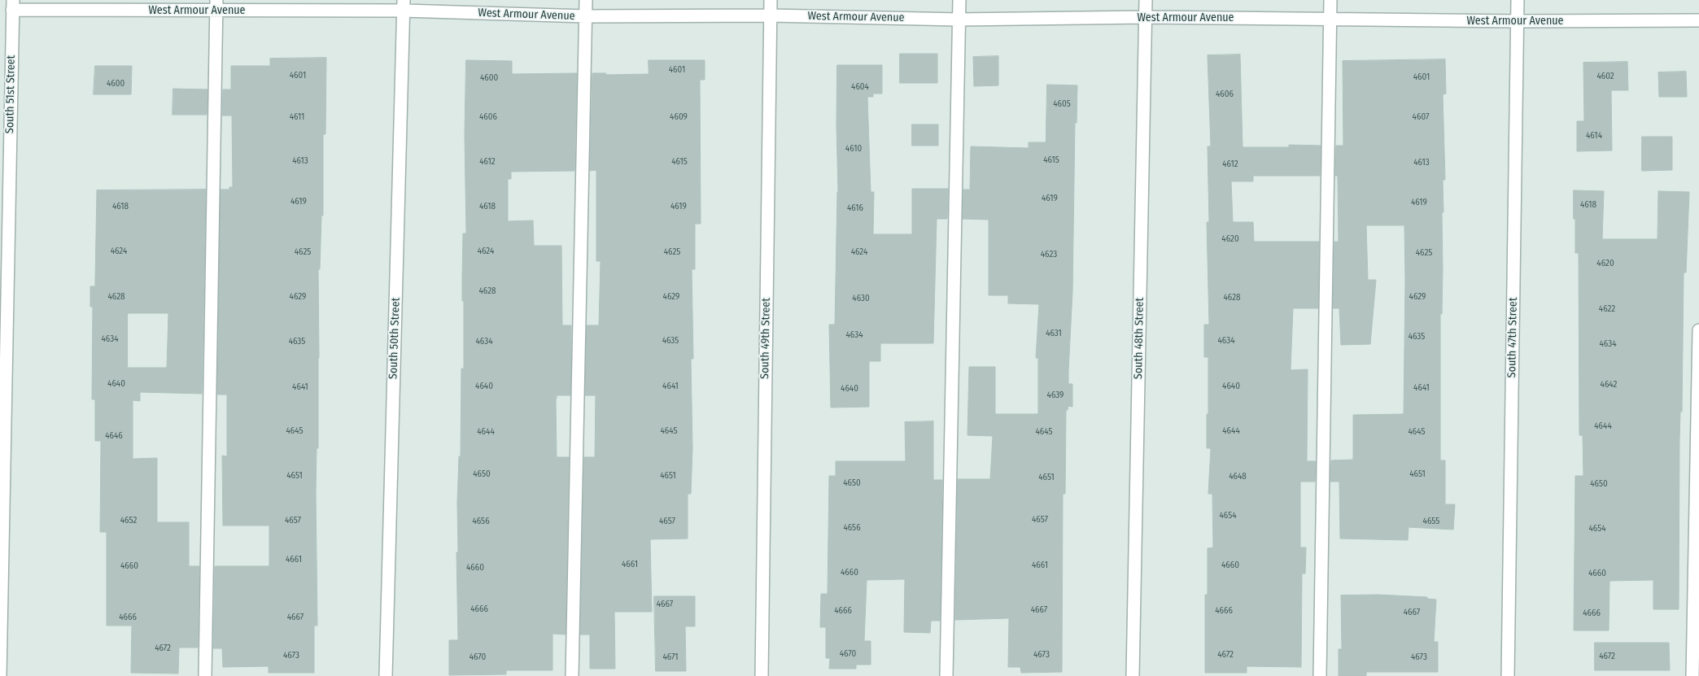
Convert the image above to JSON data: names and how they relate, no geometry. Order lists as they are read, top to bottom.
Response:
{
  "streets": {
    "street": [
      "West Armour Avenue",
      "South 51st Street",
      "South 47th Street",
      "South 50th Street",
      "South 49th Street",
      "South 48th Street"
    ]
  },
  "crossings": [
    ["West Armour Avenue", "South 51st Street"],
    ["West Armour Avenue", "South 47th Street"],
    ["West Armour Avenue", "South 50th Street"],
    ["West Armour Avenue", "South 49th Street"],
    ["West Armour Avenue", "South 48th Street"]
  ],
  "house_numbers": [
    "4601",
    "4601",
    "4602",
    "4601",
    "4600",
    "4600",
    "4604",
    "4606",
    "4605",
    "4611",
    "4606",
    "4609",
    "4607",
    "4614",
    "4610",
    "4615",
    "4613",
    "4612",
    "4615",
    "4613",
    "4612",
    "4619",
    "4619",
    "4619",
    "4618",
    "4618",
    "4618",
    "4619",
    "4616",
    "4620",
    "4624",
    "4624",
    "4625",
    "4625",
    "4624",
    "4625",
    "4623",
    "4620",
    "4628",
    "4628",
    "4629",
    "4629",
    "4629",
    "4628",
    "4630",
    "4622",
    "4631",
    "4634",
    "4635",
    "4634",
    "4635",
    "4634",
    "4635",
    "4634",
    "4634",
    "4640",
    "4642",
    "4640",
    "4641",
    "4640",
    "4641",
    "4641",
    "4640",
    "4639",
    "4644",
    "4645",
    "4645",
    "4644",
    "4644",
    "4645",
    "4645",
    "4646",
    "4650",
    "4651",
    "4651",
    "4651",
    "4648",
    "4651",
    "4650",
    "4650",
    "4654",
    "4657",
    "4652",
    "4657",
    "4656",
    "4657",
    "4655",
    "4656",
    "4654",
    "4661",
    "4661",
    "4661",
    "4660",
    "4660",
    "4660",
    "4660",
    "4660",
    "4667",
    "4666",
    "4667",
    "4666",
    "4666",
    "4667",
    "4666",
    "4666",
    "4667",
    "4672",
    "4670",
    "4673",
    "4672",
    "4673",
    "4672",
    "4670",
    "4671",
    "4673"
  ]
}
